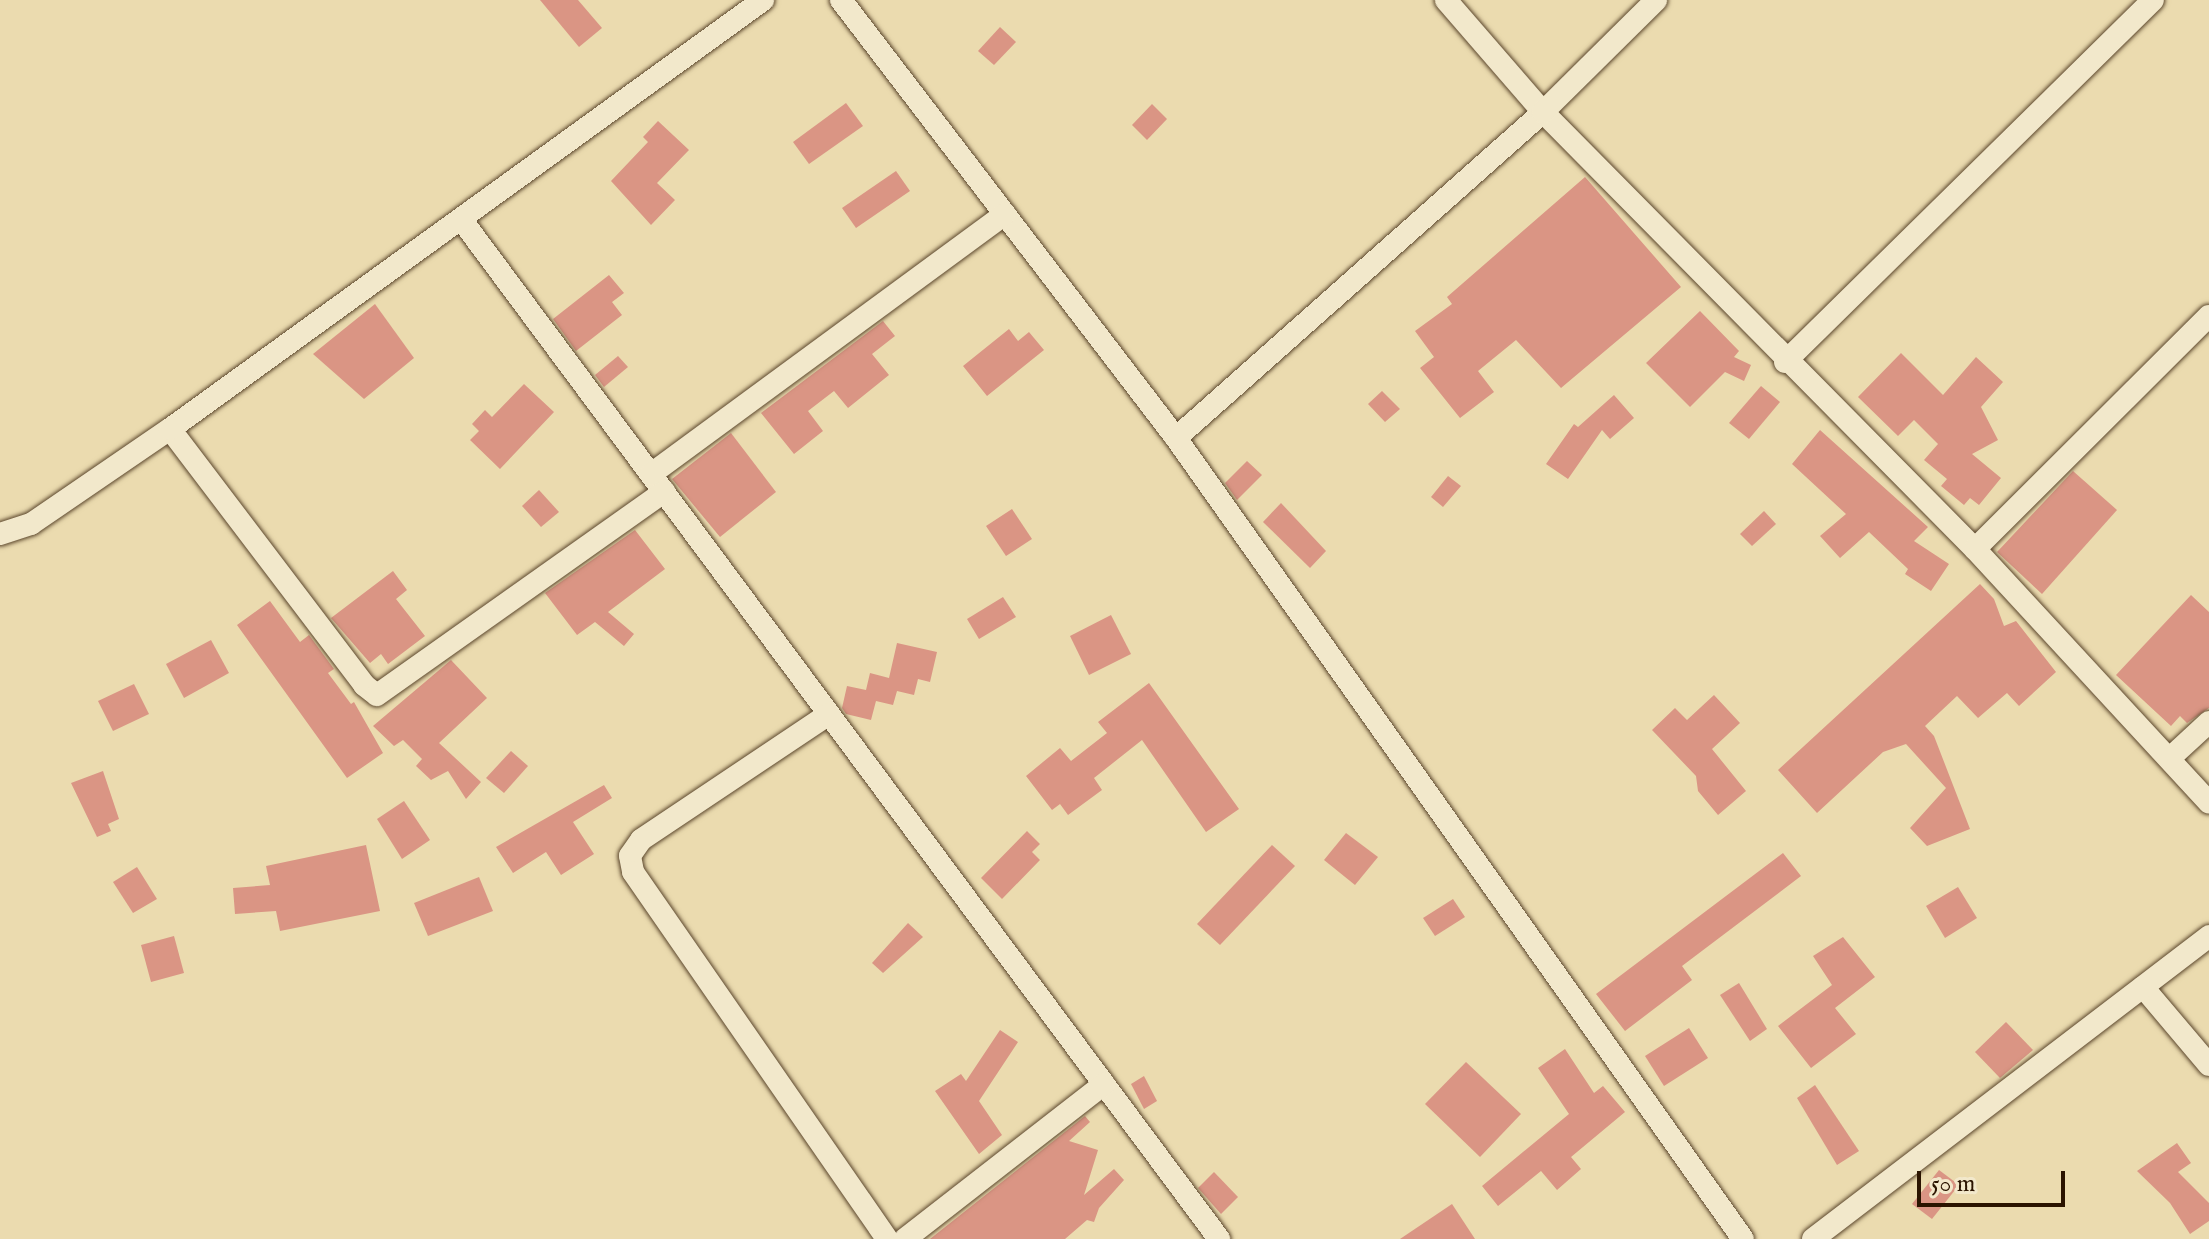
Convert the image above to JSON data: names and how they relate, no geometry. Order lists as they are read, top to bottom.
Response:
{
  "scale_bar": "50 m"
}
